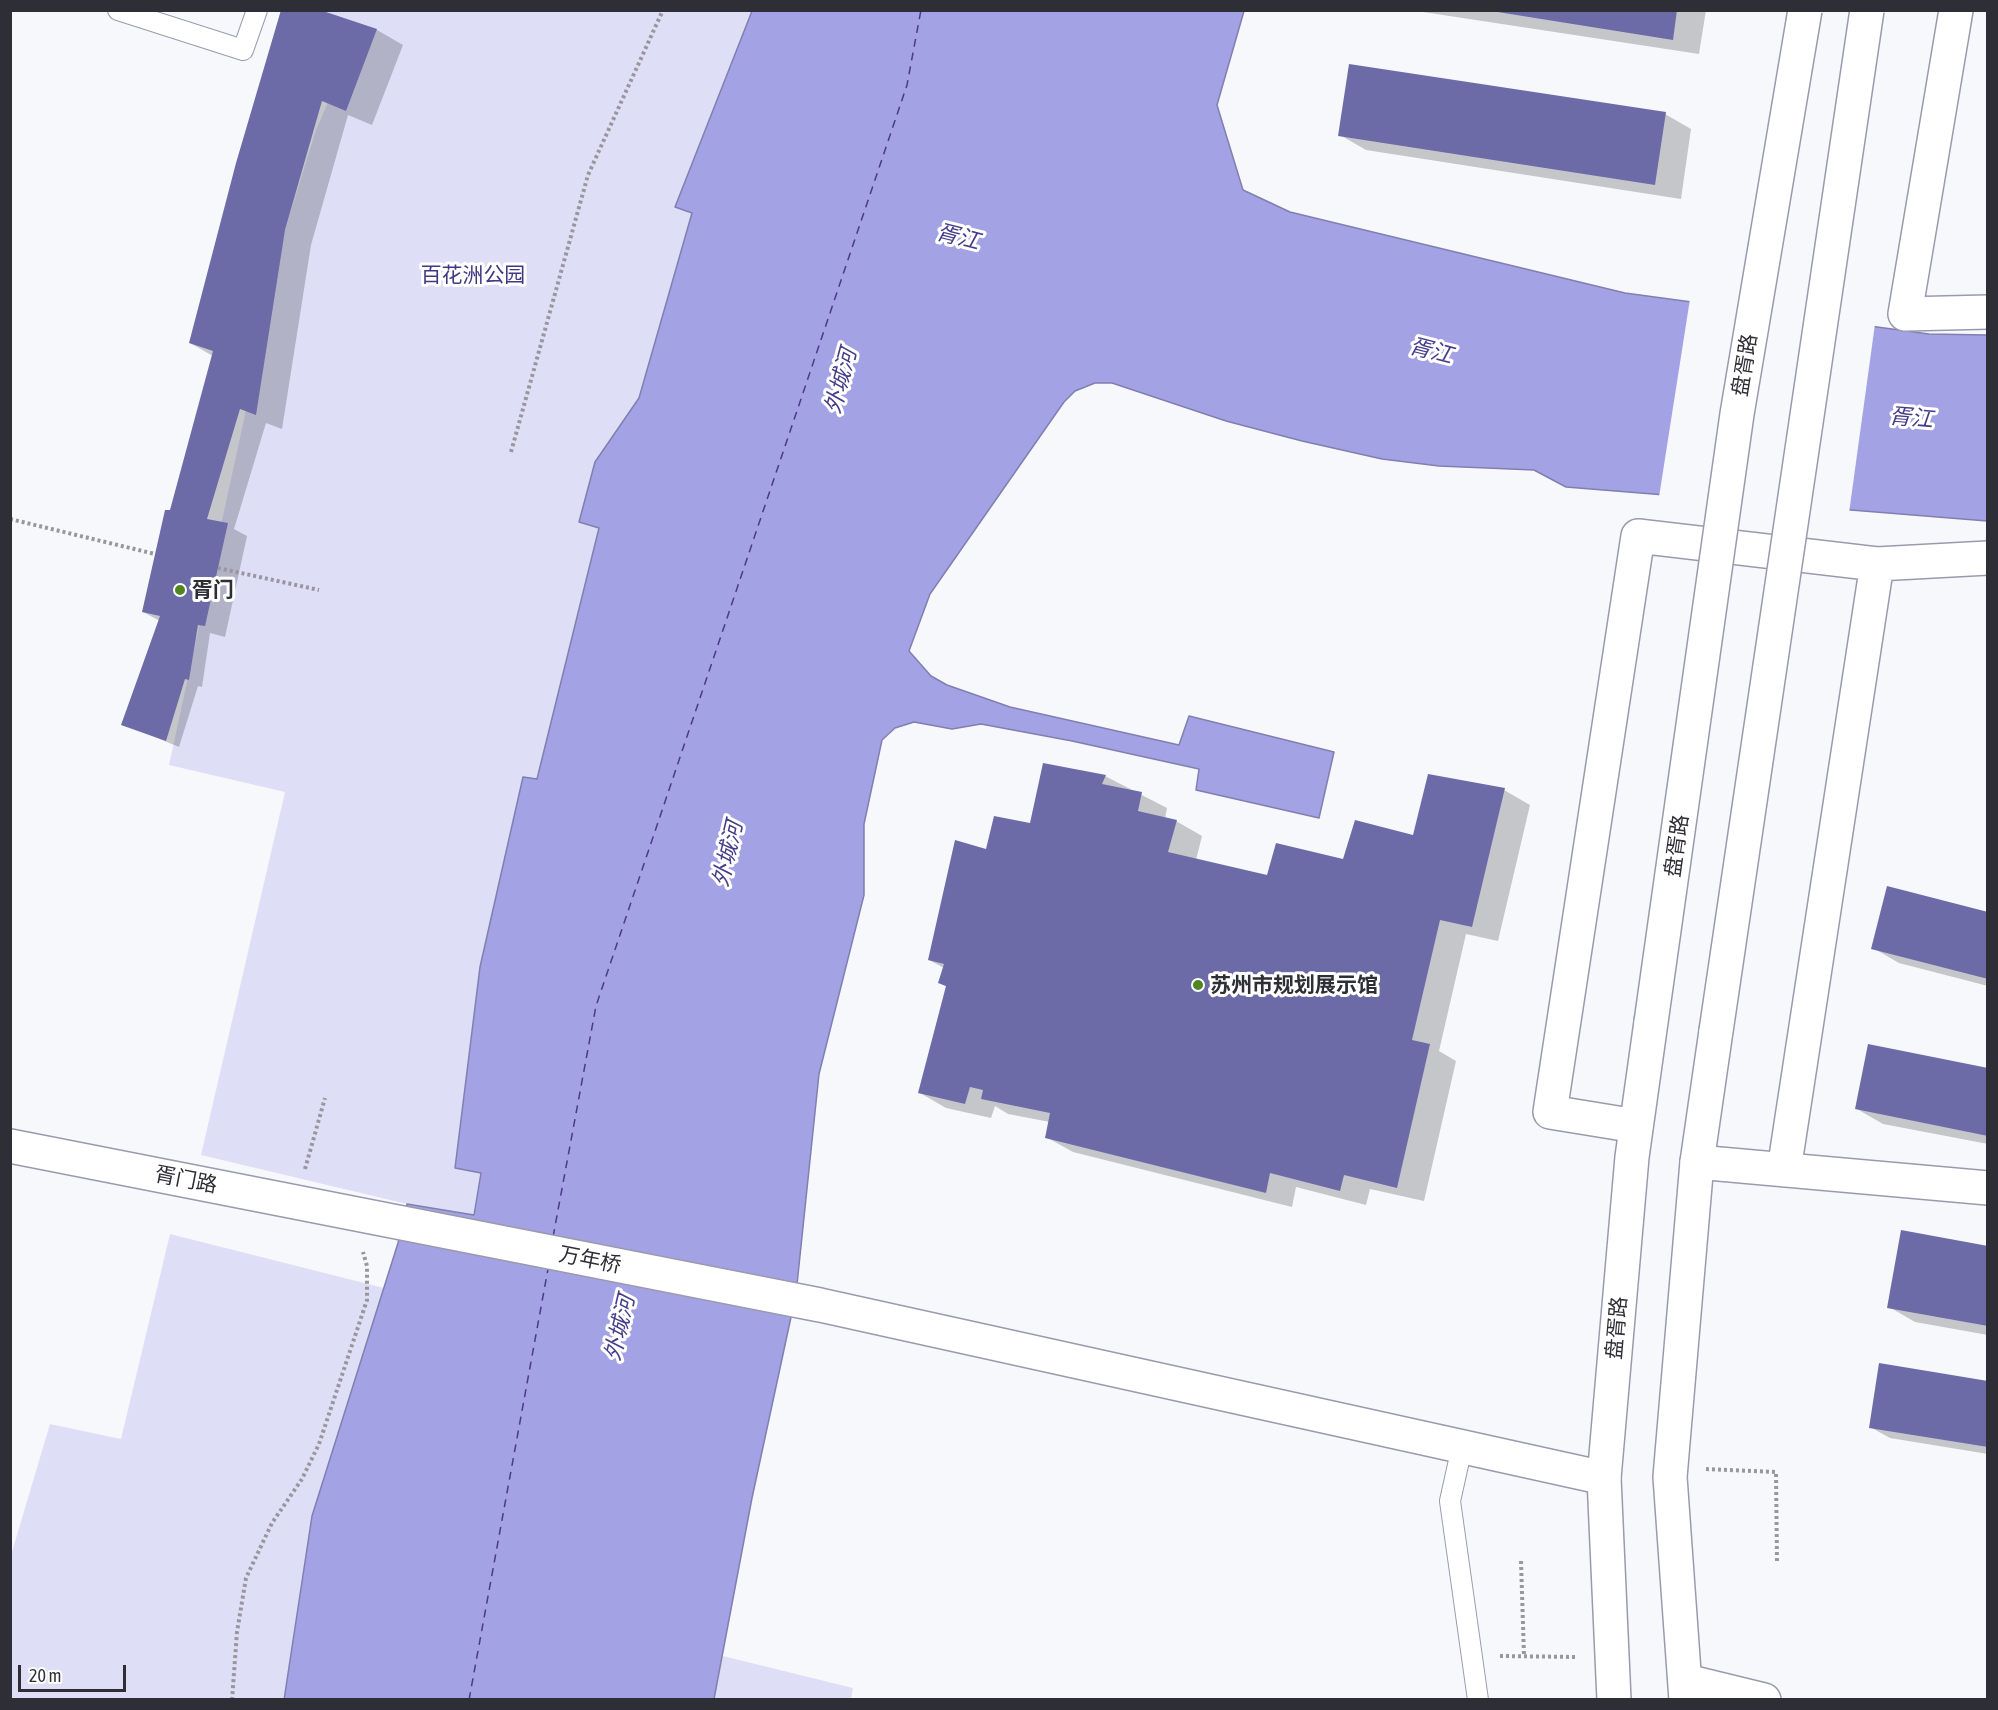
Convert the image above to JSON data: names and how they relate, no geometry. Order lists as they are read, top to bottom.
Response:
{
  "streets": {
    "street": ["盘胥路", "胥门路", "万年桥"]
  },
  "crossings": [
    ["盘胥路", "万年桥"],
    ["胥门路", "万年桥"]
  ],
  "water": ["胥江", "外城河"],
  "parks": ["百花洲公园"],
  "places": ["胥门", "苏州市规划展示馆"],
  "scale_bar": "20 m"
}
